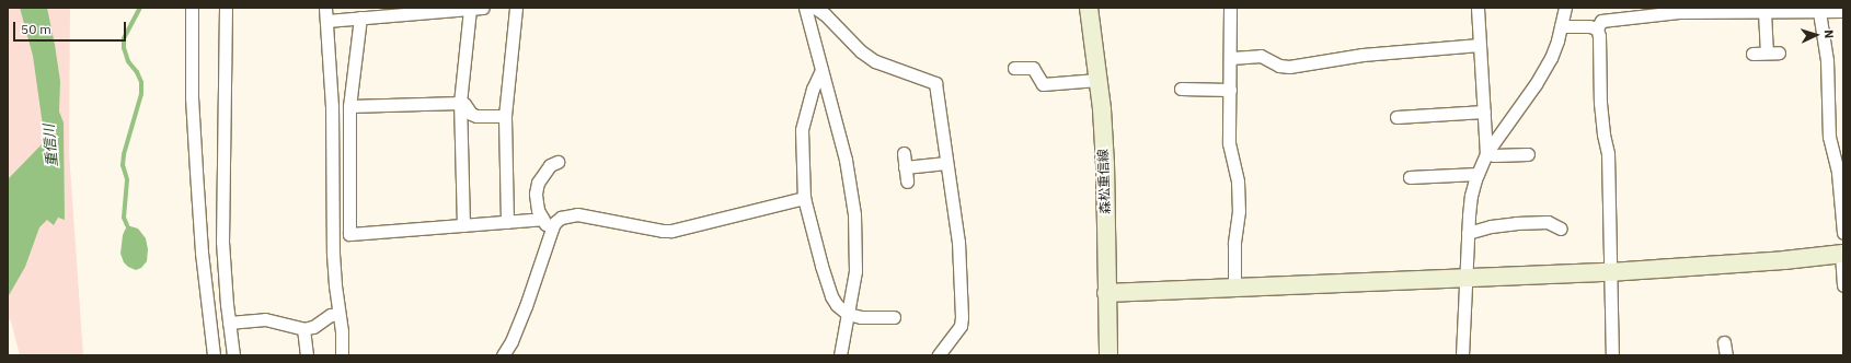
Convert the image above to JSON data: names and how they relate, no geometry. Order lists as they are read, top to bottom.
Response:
{
  "streets": {
    "street": ["森松重信線"]
  },
  "water": ["重信川"],
  "scale_bar": "50 m",
  "north": "right"
}
